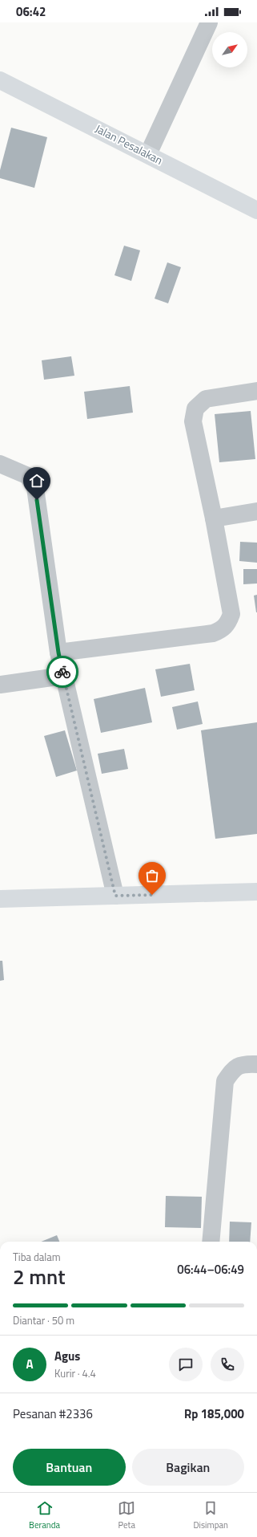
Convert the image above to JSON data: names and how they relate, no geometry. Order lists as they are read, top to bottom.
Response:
{
  "streets": {
    "street": ["Jalan Pesalakan"]
  },
  "north": "top right",
  "page": {
    "status": "06:42",
    "heading": ["2 mnt", "Tiba dalam", "06:44–06:49"],
    "panel": [
      "Agus",
      "Kurir · 4.4",
      "Pesanan #2336",
      "Rp 185,000"
    ],
    "bar": "Diantar · 50 m",
    "round": "A",
    "buttons": ["Bantuan", "Bagikan"],
    "tabs": ["Beranda", "Peta", "Disimpan"]
  }
}
